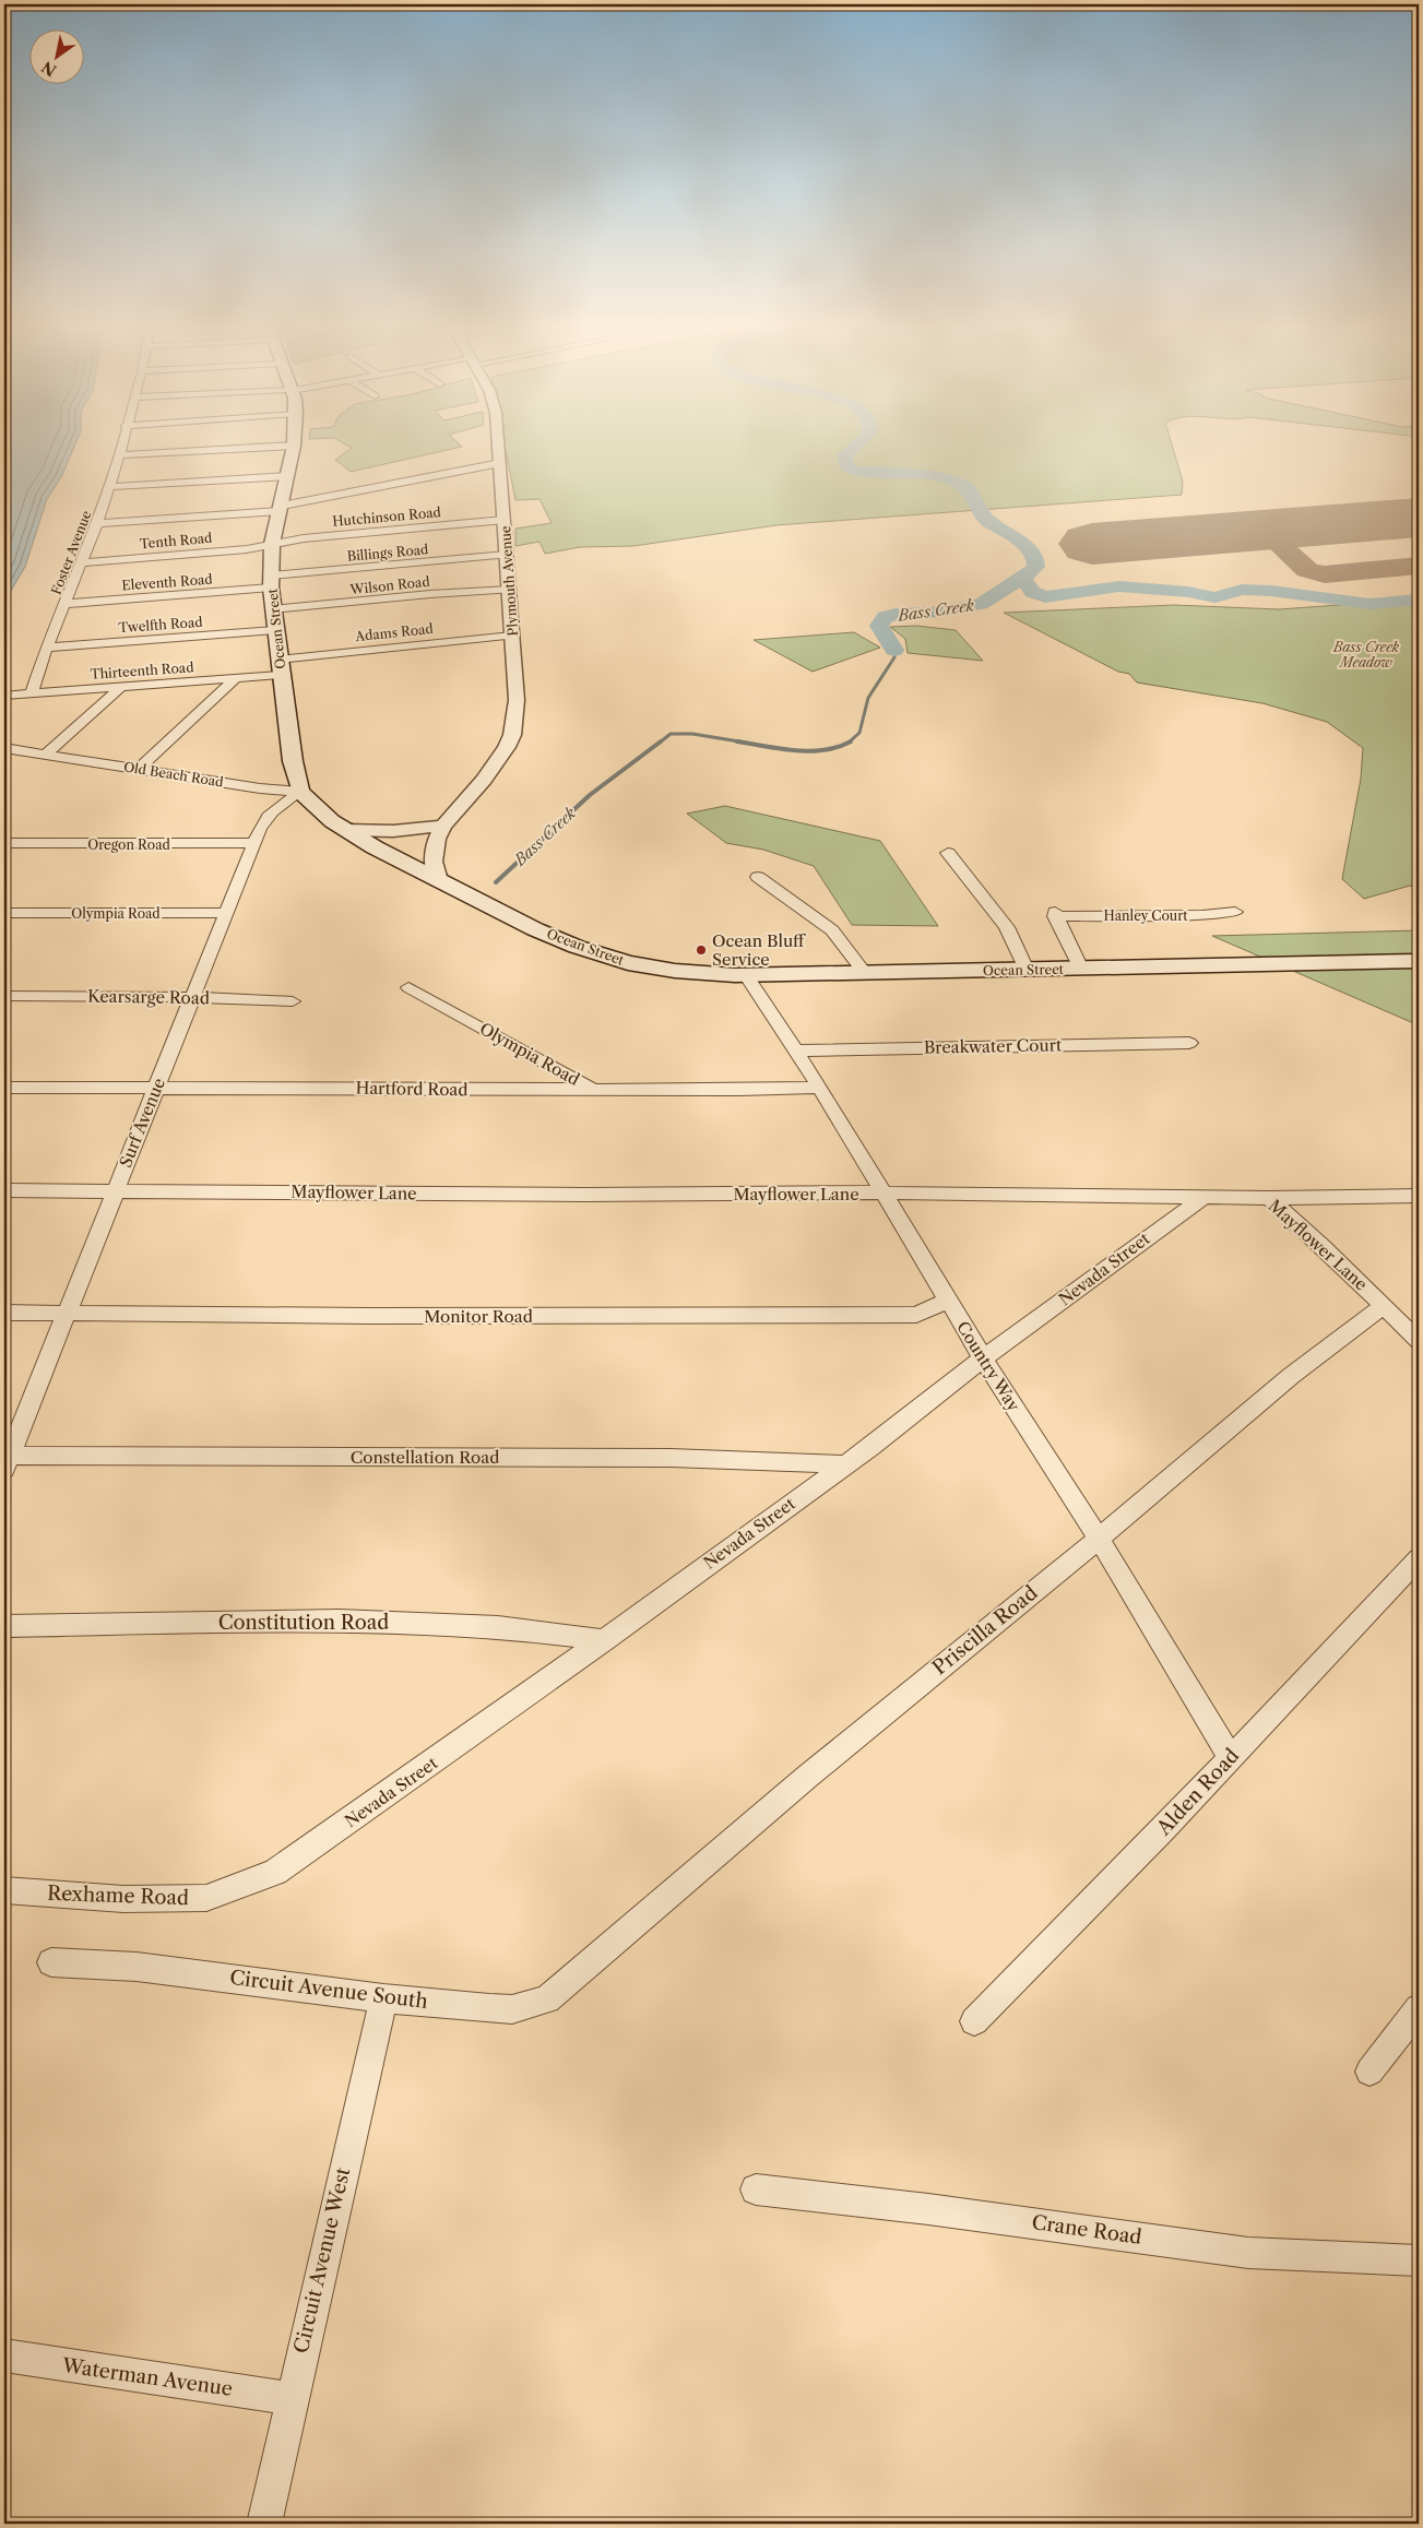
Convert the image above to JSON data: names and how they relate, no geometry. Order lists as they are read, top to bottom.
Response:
{
  "streets": {
    "main road": ["Ocean Street"],
    "street": [
      "Hutchinson Road",
      "Tenth Road",
      "Foster Avenue",
      "Billings Road",
      "Plymouth Avenue",
      "Eleventh Road",
      "Wilson Road",
      "Twelfth Road",
      "Adams Road",
      "Thirteenth Road",
      "Old Beach Road",
      "Oregon Road",
      "Olympia Road",
      "Hanley Court",
      "Kearsarge Road",
      "Breakwater Court",
      "Hartford Road",
      "Surf Avenue",
      "Mayflower Lane",
      "Nevada Street",
      "Monitor Road",
      "Country Way",
      "Constellation Road",
      "Constitution Road",
      "Priscilla Road",
      "Alden Road",
      "Rexhame Road",
      "Circuit Avenue South",
      "Crane Road",
      "Circuit Avenue West",
      "Waterman Avenue"
    ]
  },
  "crossings": [
    ["Hutchinson Road", "Tenth Road"],
    ["Hutchinson Road", "Plymouth Avenue"],
    ["Hutchinson Road", "Ocean Street"],
    ["Tenth Road", "Foster Avenue"],
    ["Tenth Road", "Ocean Street"],
    ["Foster Avenue", "Eleventh Road"],
    ["Foster Avenue", "Twelfth Road"],
    ["Foster Avenue", "Thirteenth Road"],
    ["Billings Road", "Plymouth Avenue"],
    ["Billings Road", "Eleventh Road"],
    ["Billings Road", "Ocean Street"],
    ["Plymouth Avenue", "Wilson Road"],
    ["Plymouth Avenue", "Ocean Street"],
    ["Plymouth Avenue", "Adams Road"],
    ["Eleventh Road", "Ocean Street"],
    ["Wilson Road", "Ocean Street"],
    ["Twelfth Road", "Ocean Street"],
    ["Ocean Street", "Adams Road"],
    ["Ocean Street", "Thirteenth Road"],
    ["Ocean Street", "Old Beach Road"],
    ["Ocean Street", "Hanley Court"],
    ["Ocean Street", "Surf Avenue"],
    ["Ocean Street", "Country Way"],
    ["Adams Road", "Thirteenth Road"],
    ["Old Beach Road", "Surf Avenue"],
    ["Oregon Road", "Surf Avenue"],
    ["Olympia Road", "Hartford Road"],
    ["Olympia Road", "Surf Avenue"],
    ["Kearsarge Road", "Surf Avenue"],
    ["Breakwater Court", "Country Way"],
    ["Hartford Road", "Surf Avenue"],
    ["Hartford Road", "Country Way"],
    ["Surf Avenue", "Mayflower Lane"],
    ["Surf Avenue", "Monitor Road"],
    ["Surf Avenue", "Constellation Road"],
    ["Mayflower Lane", "Nevada Street"],
    ["Mayflower Lane", "Country Way"],
    ["Mayflower Lane", "Priscilla Road"],
    ["Nevada Street", "Country Way"],
    ["Nevada Street", "Constellation Road"],
    ["Nevada Street", "Constitution Road"],
    ["Nevada Street", "Rexhame Road"],
    ["Monitor Road", "Country Way"],
    ["Country Way", "Priscilla Road"],
    ["Country Way", "Alden Road"],
    ["Priscilla Road", "Circuit Avenue South"],
    ["Circuit Avenue South", "Circuit Avenue West"],
    ["Circuit Avenue West", "Waterman Avenue"]
  ],
  "water": ["Bass Creek"],
  "parks": ["Bass Creek Meadow"],
  "places": ["Ocean Bluff Service"],
  "north": "bottom left"
}
